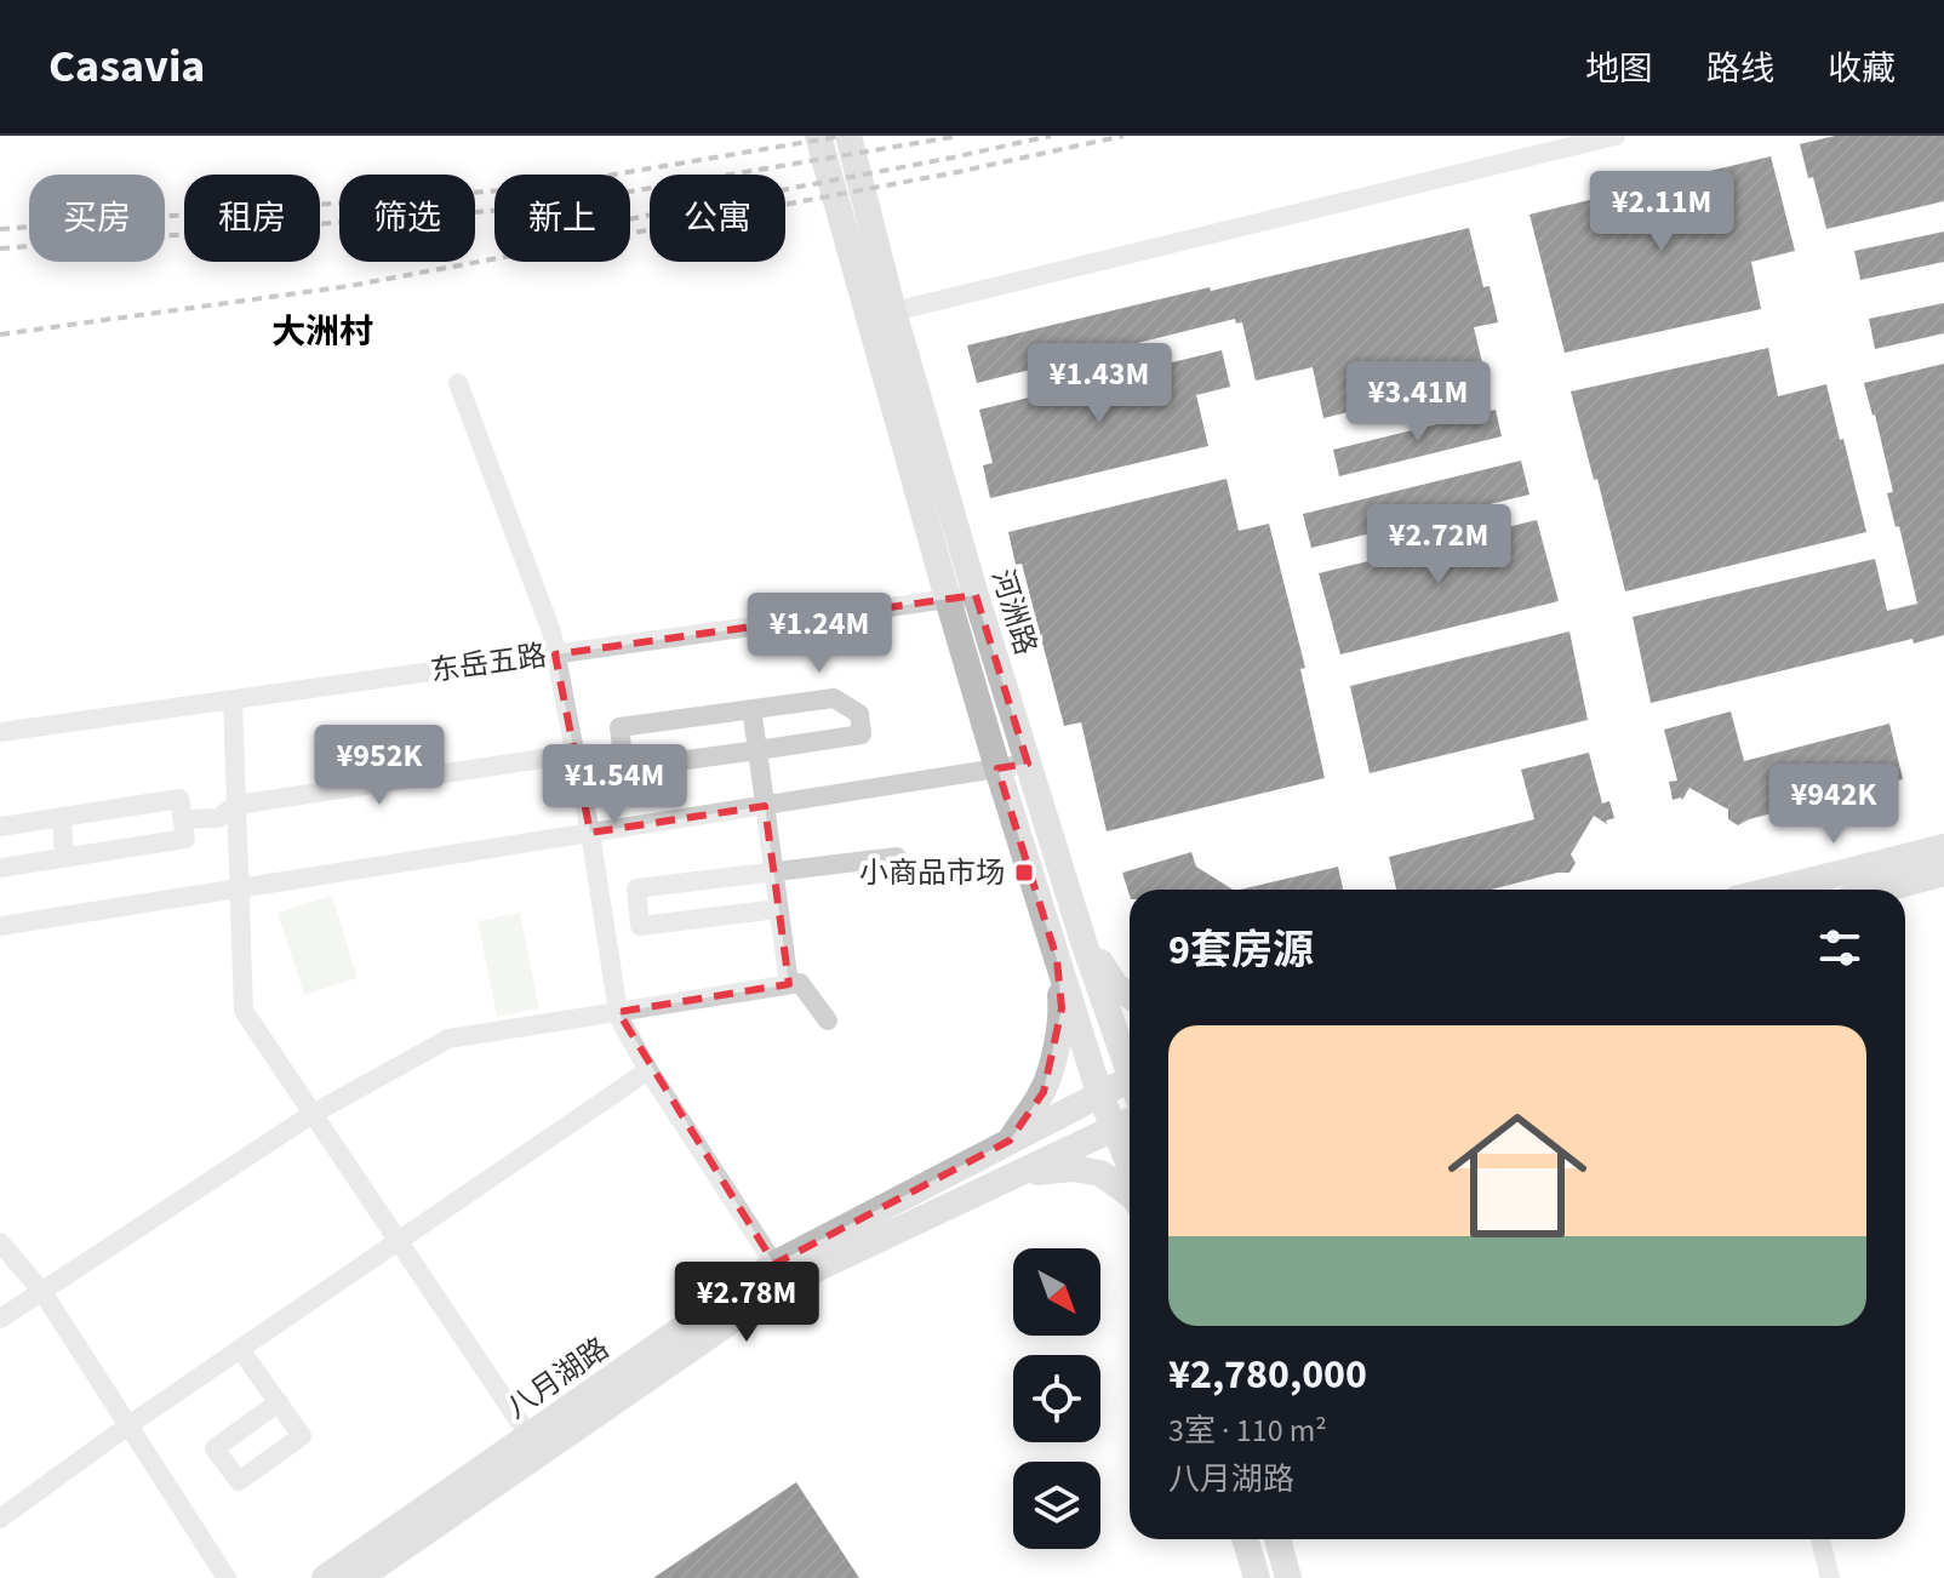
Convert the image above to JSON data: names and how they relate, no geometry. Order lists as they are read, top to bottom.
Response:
{
  "streets": {
    "main road": ["河洲路", "八月湖路"],
    "street": ["东岳五路"]
  },
  "crossings": [
    ["河洲路", "东岳五路"]
  ],
  "districts": ["大洲村"],
  "places": {
    "transit": ["小商品市场"]
  },
  "north": "bottom right",
  "page": {
    "header": "Casavia",
    "nav": ["地图", "路线", "收藏"],
    "price": [
      "¥2.11M",
      "¥1.43M",
      "¥3.41M",
      "¥2.72M",
      "¥1.24M",
      "¥952K",
      "¥1.54M",
      "¥942K",
      "¥2.78M"
    ],
    "chip": [
      "买房",
      "租房",
      "筛选",
      "新上",
      "公寓"
    ],
    "heading": "9套房源",
    "list": [
      {
        "name": "¥2,780,000",
        "note": "3室 · 110 m² · 八月湖路"
      }
    ]
  }
}
